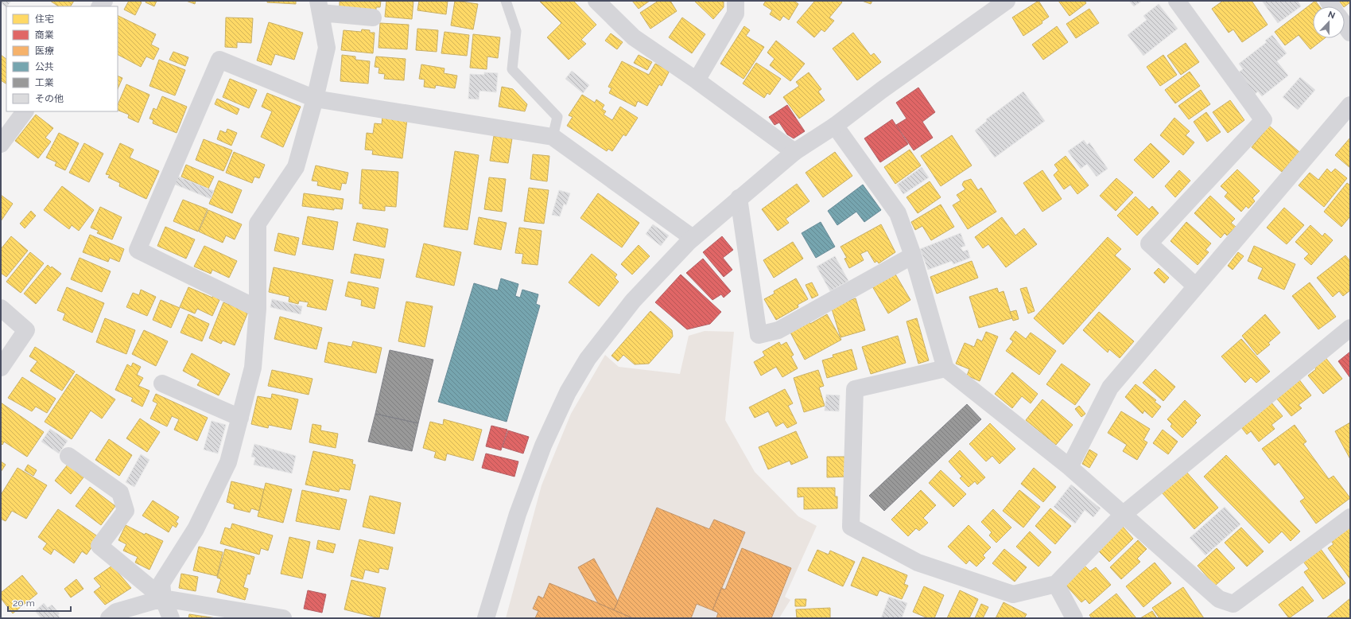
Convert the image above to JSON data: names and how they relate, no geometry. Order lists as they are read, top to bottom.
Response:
{
  "legend": [
    "住宅",
    "商業",
    "医療",
    "公共",
    "工業",
    "その他"
  ],
  "scale_bar": "20 m",
  "north": "top"
}
